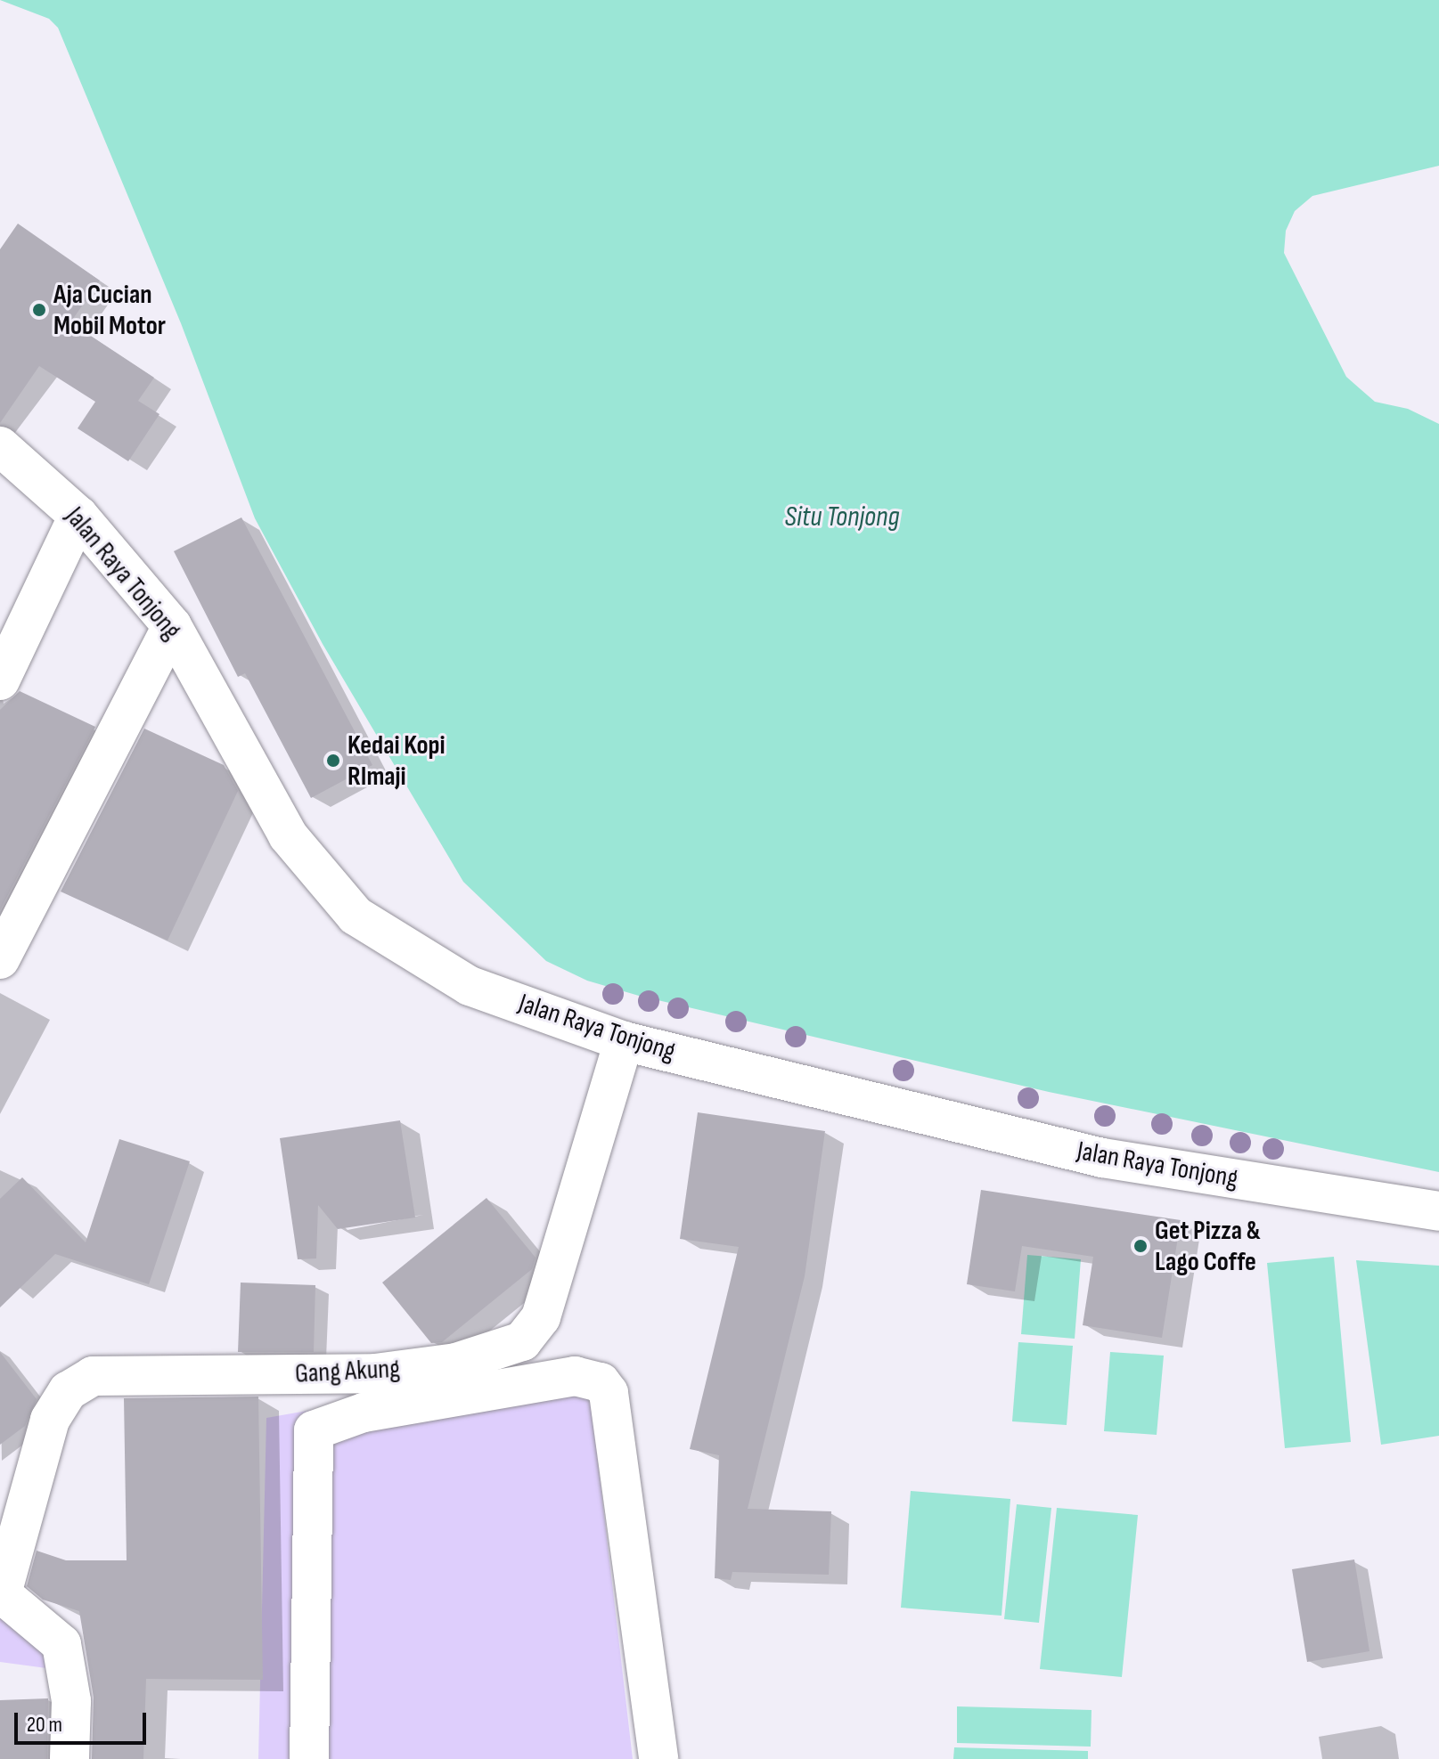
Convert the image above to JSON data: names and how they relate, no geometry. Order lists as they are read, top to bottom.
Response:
{
  "streets": {
    "main road": ["Jalan Raya Tonjong", "Gang Akung"]
  },
  "crossings": [
    ["Jalan Raya Tonjong", "Gang Akung"]
  ],
  "water": ["Situ Tonjong"],
  "places": ["Aja Cucian Mobil Motor", "Kedai Kopi RImaji", "Get Pizza & Lago Coffe"],
  "scale_bar": "20 m"
}
